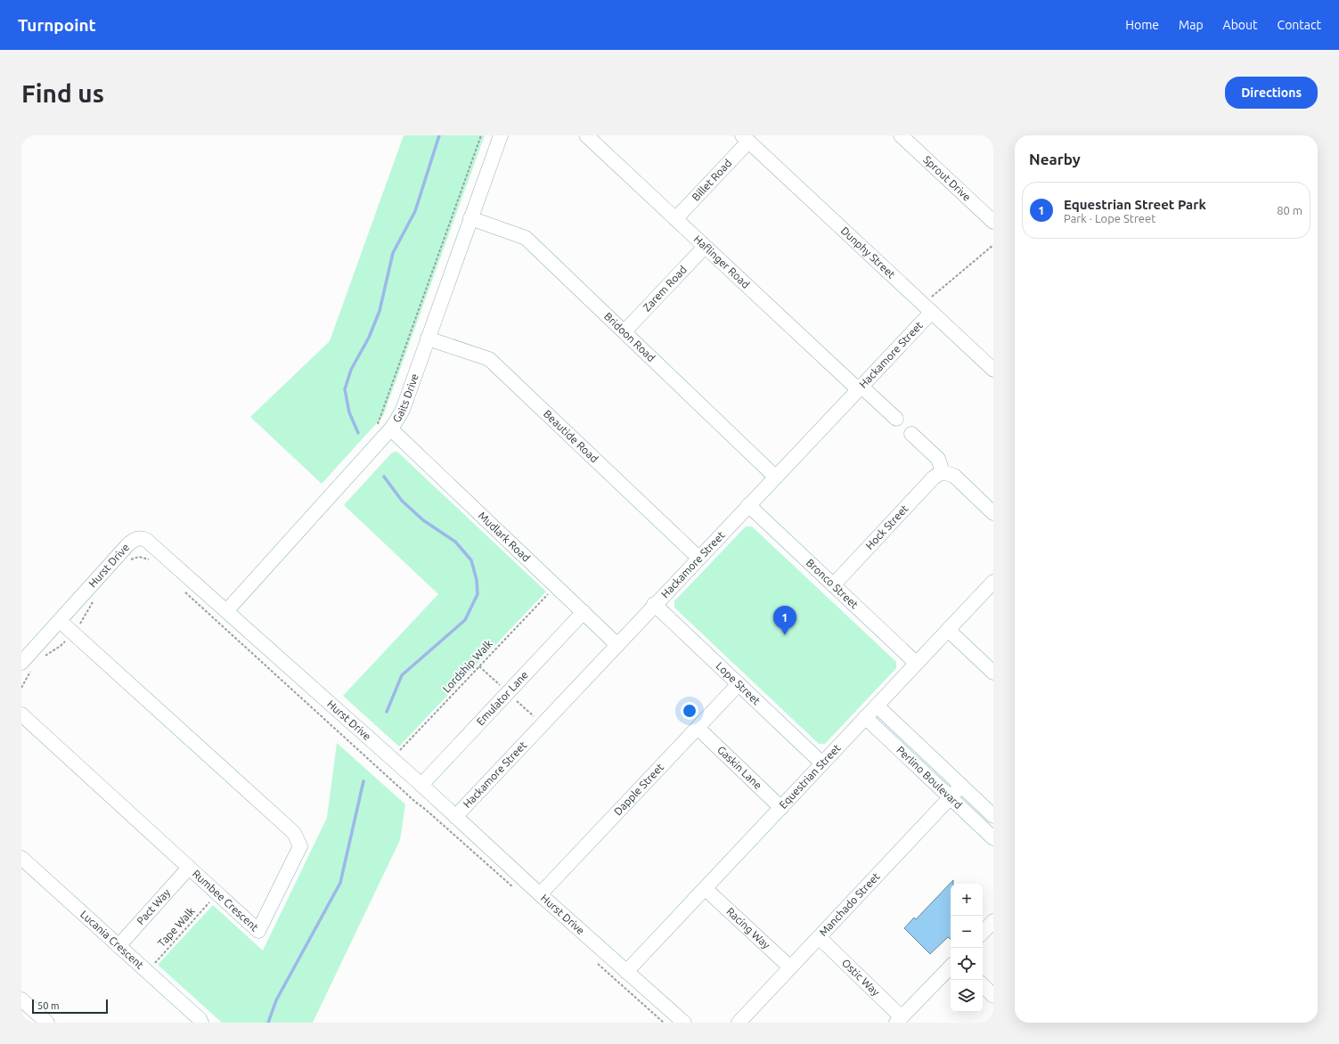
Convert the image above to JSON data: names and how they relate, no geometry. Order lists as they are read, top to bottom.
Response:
{
  "streets": {
    "street": [
      "Sprout Drive",
      "Billet Road",
      "Dunphy Street",
      "Haflinger Road",
      "Zarem Road",
      "Bridoon Road",
      "Hackamore Street",
      "Gaits Drive",
      "Beautide Road",
      "Hock Street",
      "Mudlark Road",
      "Hurst Drive",
      "Bronco Street",
      "Lope Street",
      "Emulator Lane",
      "Gaskin Lane",
      "Equestrian Street",
      "Perlino Boulevard",
      "Dapple Street",
      "Rumbee Crescent",
      "Manchado Street",
      "Pact Way",
      "Racing Way",
      "Lucania Crescent",
      "Ostic Way"
    ],
    "path": ["Lordship Walk", "Tape Walk"]
  },
  "crossings": [
    ["Billet Road", "Dunphy Street"],
    ["Billet Road", "Haflinger Road"],
    ["Dunphy Street", "Hackamore Street"],
    ["Haflinger Road", "Zarem Road"],
    ["Haflinger Road", "Hackamore Street"],
    ["Zarem Road", "Bridoon Road"],
    ["Bridoon Road", "Hackamore Street"],
    ["Bridoon Road", "Gaits Drive"],
    ["Hackamore Street", "Beautide Road"],
    ["Hackamore Street", "Mudlark Road"],
    ["Hackamore Street", "Hurst Drive"],
    ["Hackamore Street", "Bronco Street"],
    ["Hackamore Street", "Lope Street"],
    ["Gaits Drive", "Beautide Road"],
    ["Gaits Drive", "Mudlark Road"],
    ["Gaits Drive", "Hurst Drive"],
    ["Hock Street", "Bronco Street"],
    ["Mudlark Road", "Lordship Walk"],
    ["Mudlark Road", "Emulator Lane"],
    ["Hurst Drive", "Lordship Walk"],
    ["Hurst Drive", "Emulator Lane"],
    ["Hurst Drive", "Equestrian Street"],
    ["Hurst Drive", "Dapple Street"],
    ["Hurst Drive", "Rumbee Crescent"],
    ["Bronco Street", "Equestrian Street"],
    ["Lope Street", "Equestrian Street"],
    ["Lope Street", "Dapple Street"],
    ["Gaskin Lane", "Equestrian Street"],
    ["Gaskin Lane", "Dapple Street"],
    ["Equestrian Street", "Perlino Boulevard"],
    ["Equestrian Street", "Racing Way"],
    ["Perlino Boulevard", "Manchado Street"],
    ["Rumbee Crescent", "Pact Way"],
    ["Rumbee Crescent", "Tape Walk"],
    ["Manchado Street", "Racing Way"],
    ["Manchado Street", "Ostic Way"],
    ["Pact Way", "Lucania Crescent"],
    ["Tape Walk", "Lucania Crescent"]
  ],
  "scale_bar": "50 m",
  "page": {
    "header": "Turnpoint",
    "nav": [
      "Home",
      "Map",
      "About",
      "Contact"
    ],
    "buttons": "Directions",
    "title": "Find us",
    "heading": "Nearby",
    "list": [
      {
        "mark": "1",
        "name": "Equestrian Street Park",
        "note": "Park · Lope Street",
        "value": "80 m"
      }
    ],
    "pins": "1",
    "map_buttons": ["+", "−"],
    "scale": "50 m"
  }
}
